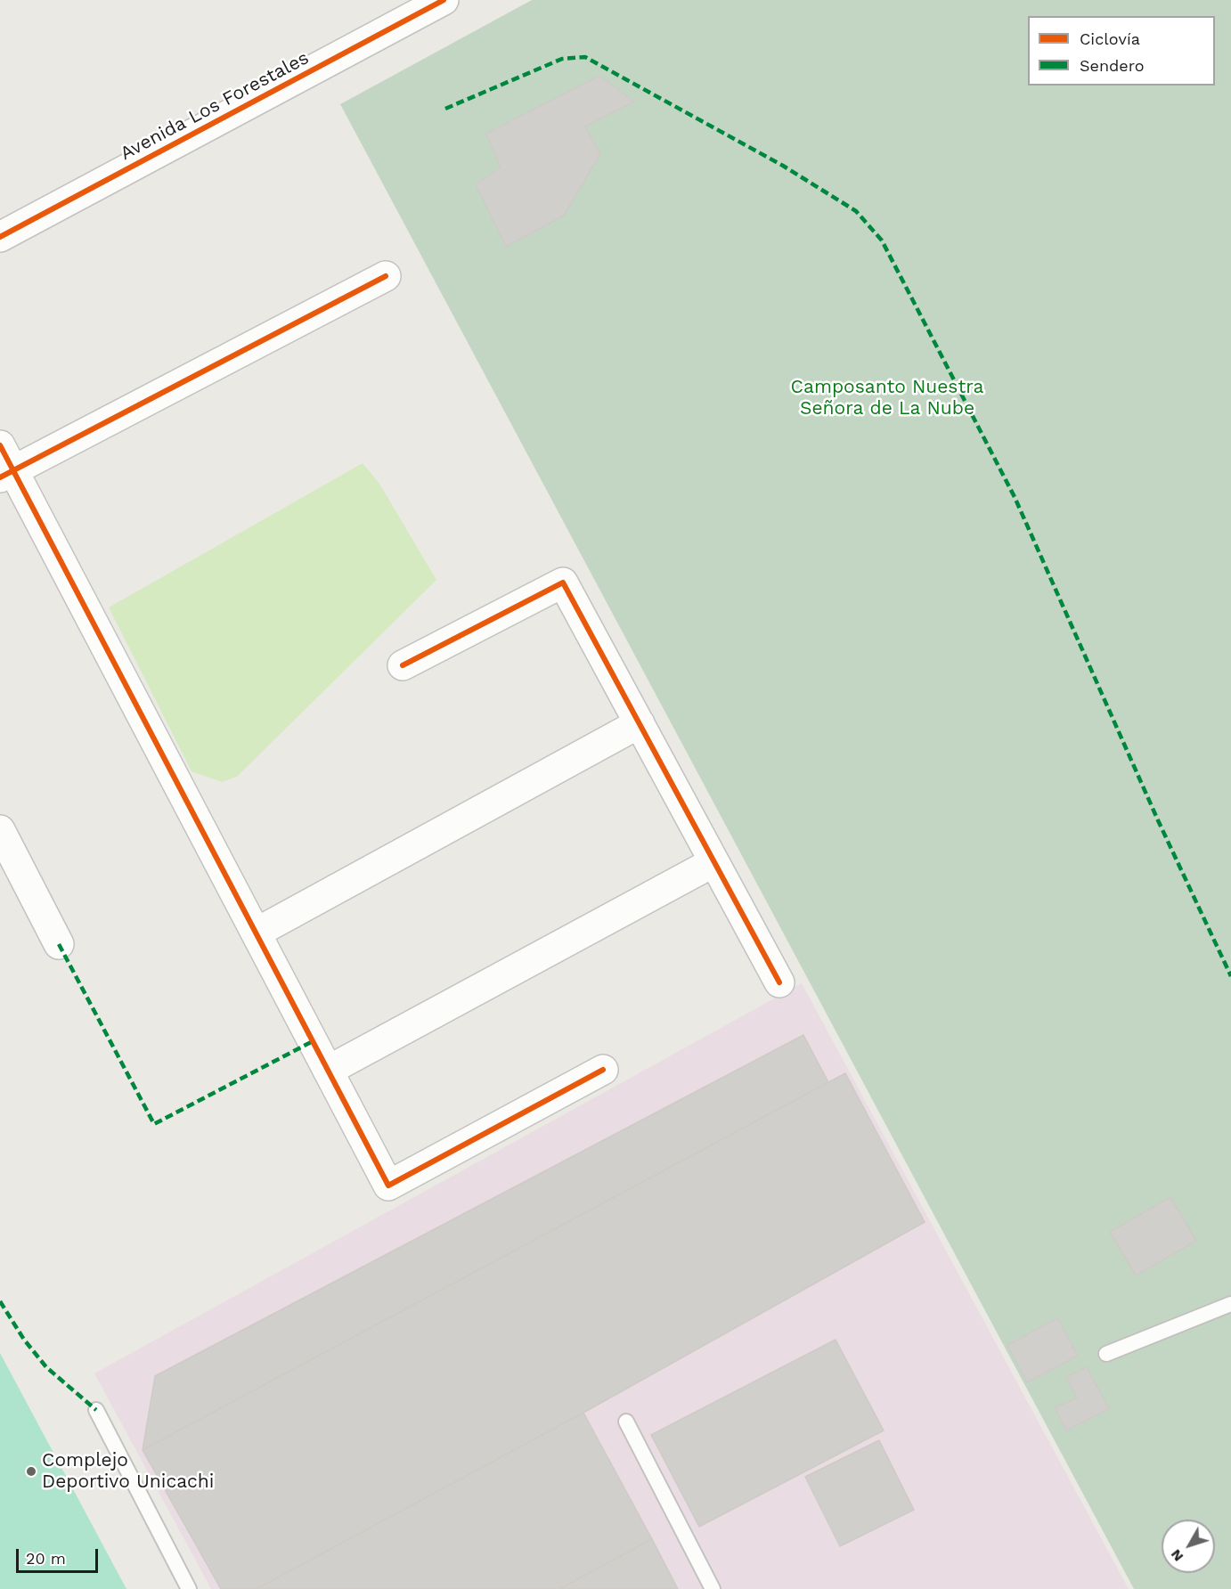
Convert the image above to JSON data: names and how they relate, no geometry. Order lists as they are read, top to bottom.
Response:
{
  "streets": {
    "street": ["Avenida Los Forestales"]
  },
  "parks": ["Camposanto Nuestra Señora de La Nube"],
  "places": ["Complejo Deportivo Unicachi"],
  "legend": ["Ciclovía", "Sendero"],
  "scale_bar": "20 m",
  "north": "bottom left"
}
